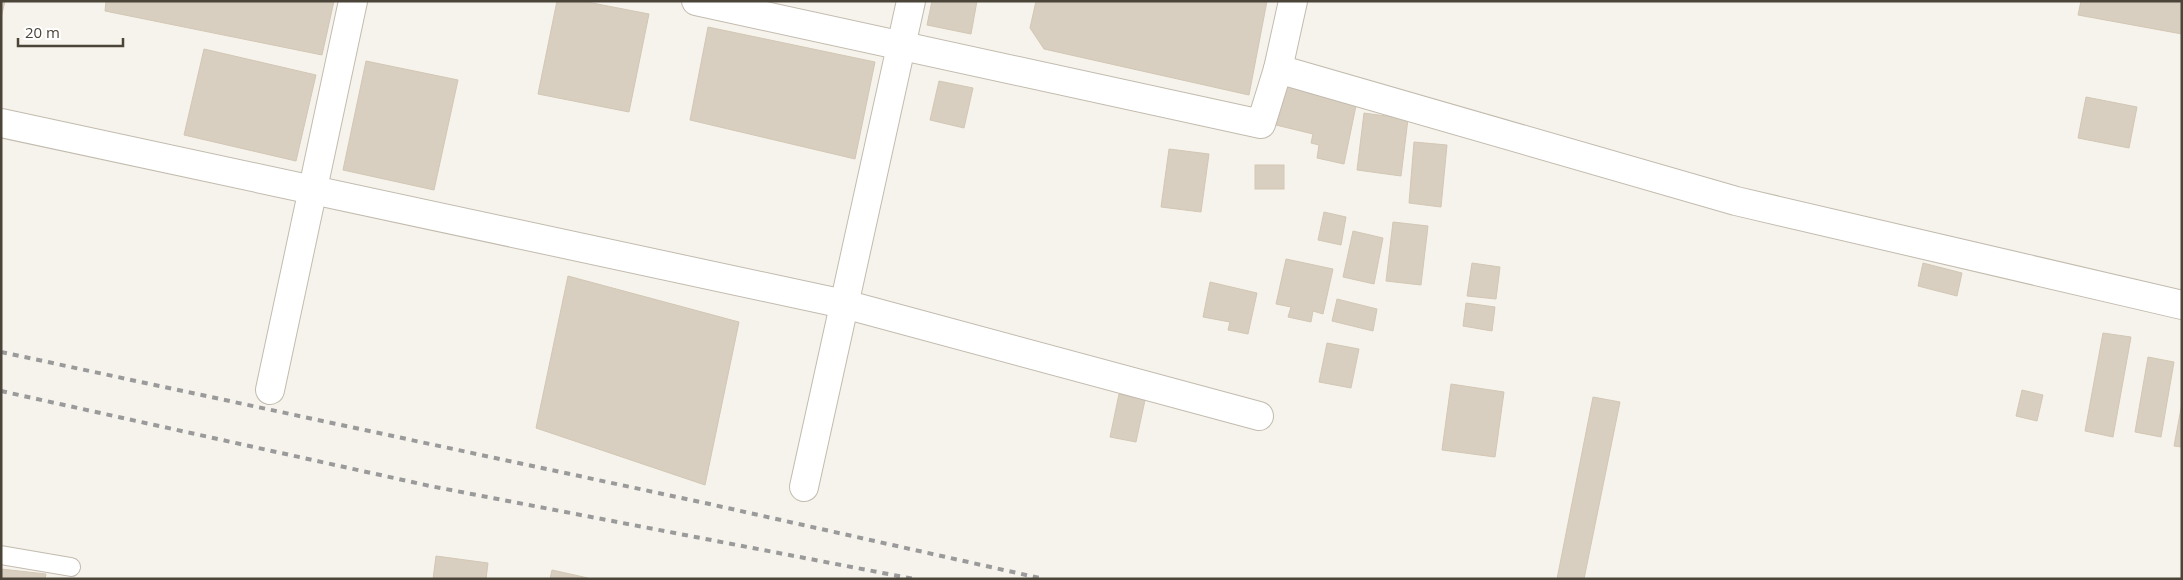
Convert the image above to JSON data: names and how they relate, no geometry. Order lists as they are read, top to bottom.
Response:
{
  "scale_bar": "20 m"
}
